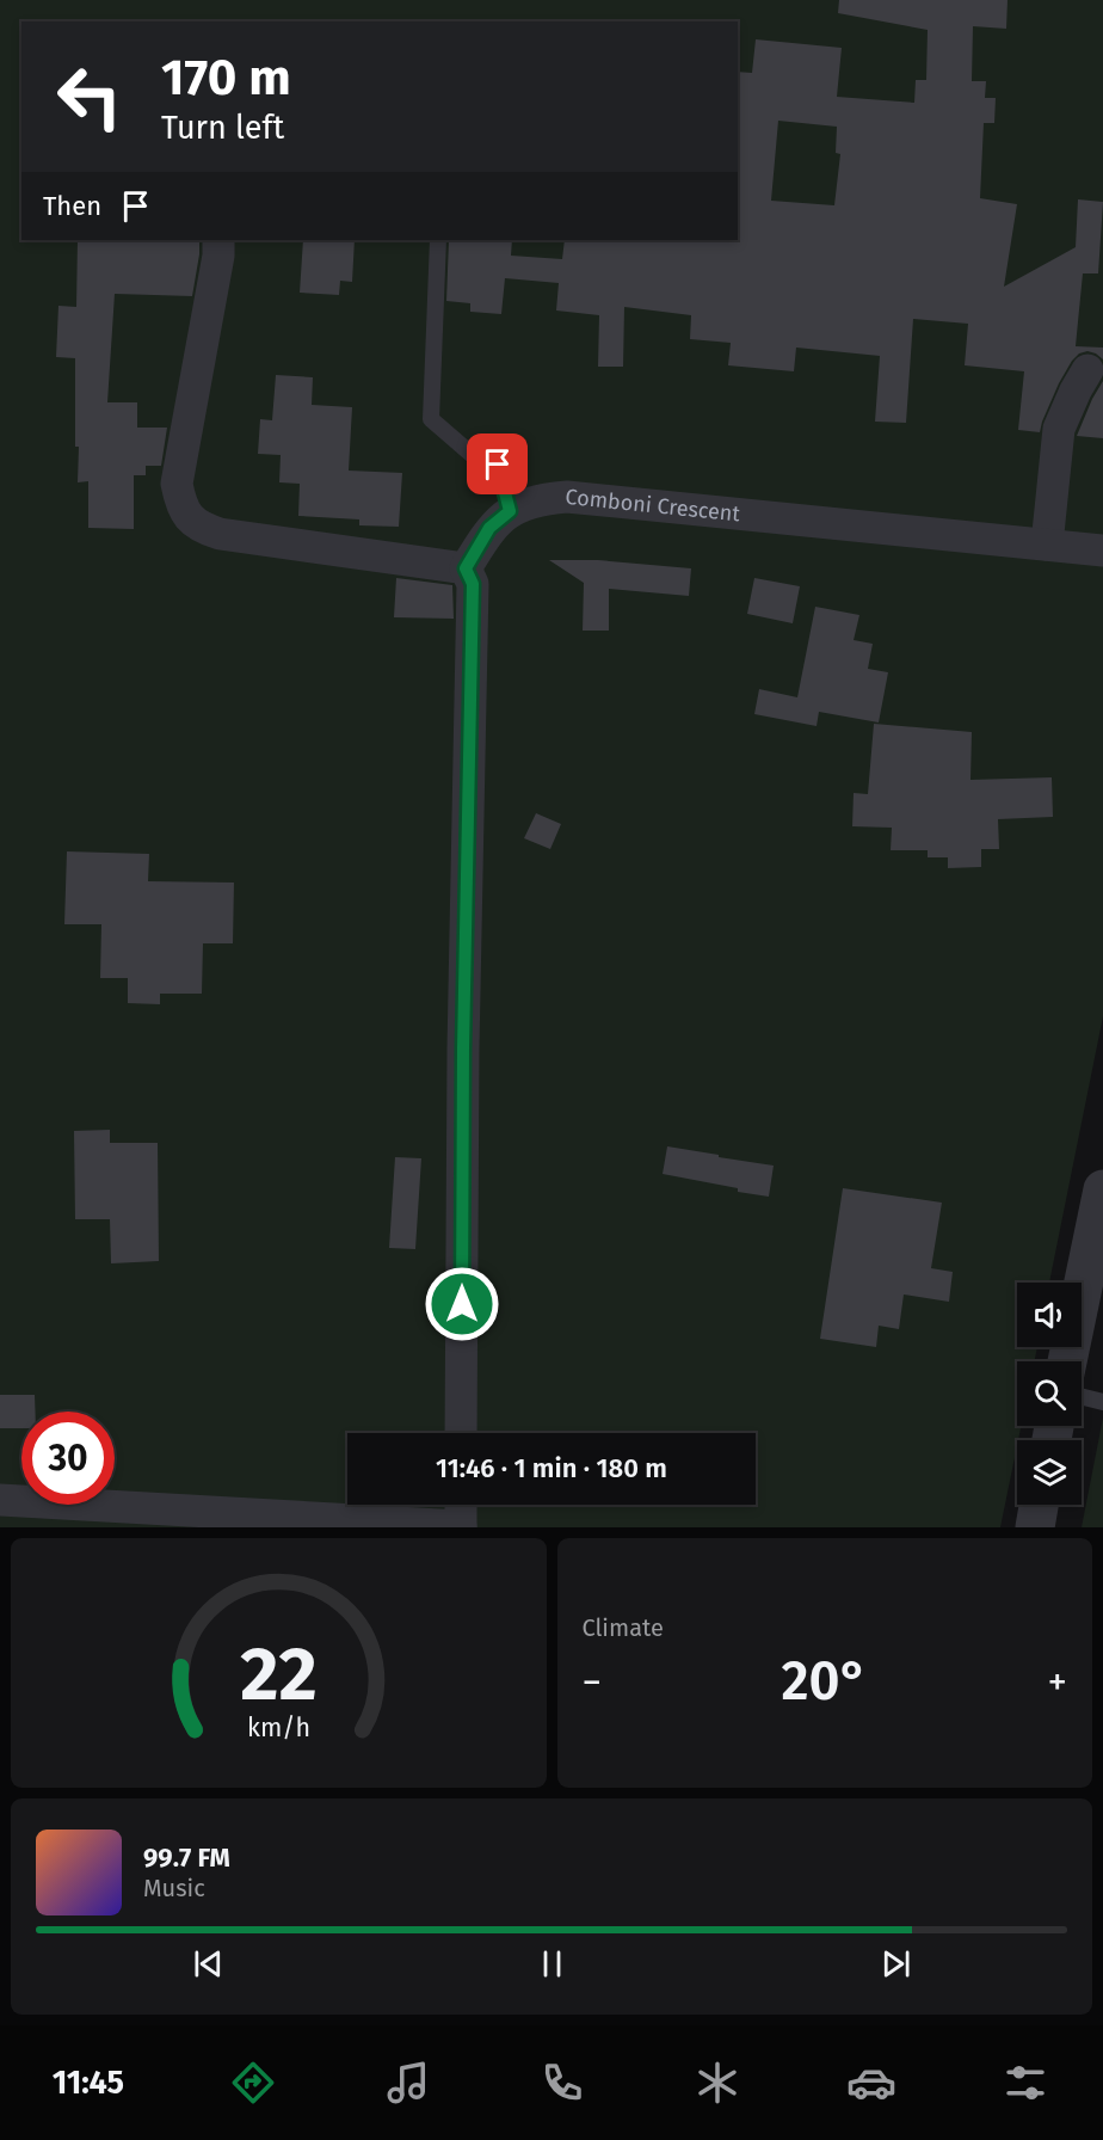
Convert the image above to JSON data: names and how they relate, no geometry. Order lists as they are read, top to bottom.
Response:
{
  "streets": {
    "street": ["Comboni Crescent"]
  },
  "page": {
    "turn": ["170 m", "Turn left"],
    "then": "Then",
    "limit": "30",
    "trip": "11:46 · 1 min · 180 m",
    "tile": "Climate",
    "heat": ["−", "20°", "+"],
    "song": ["99.7 FM", "Music"],
    "tabs": "11:45",
    "gauge": ["22", "km/h"]
  }
}
